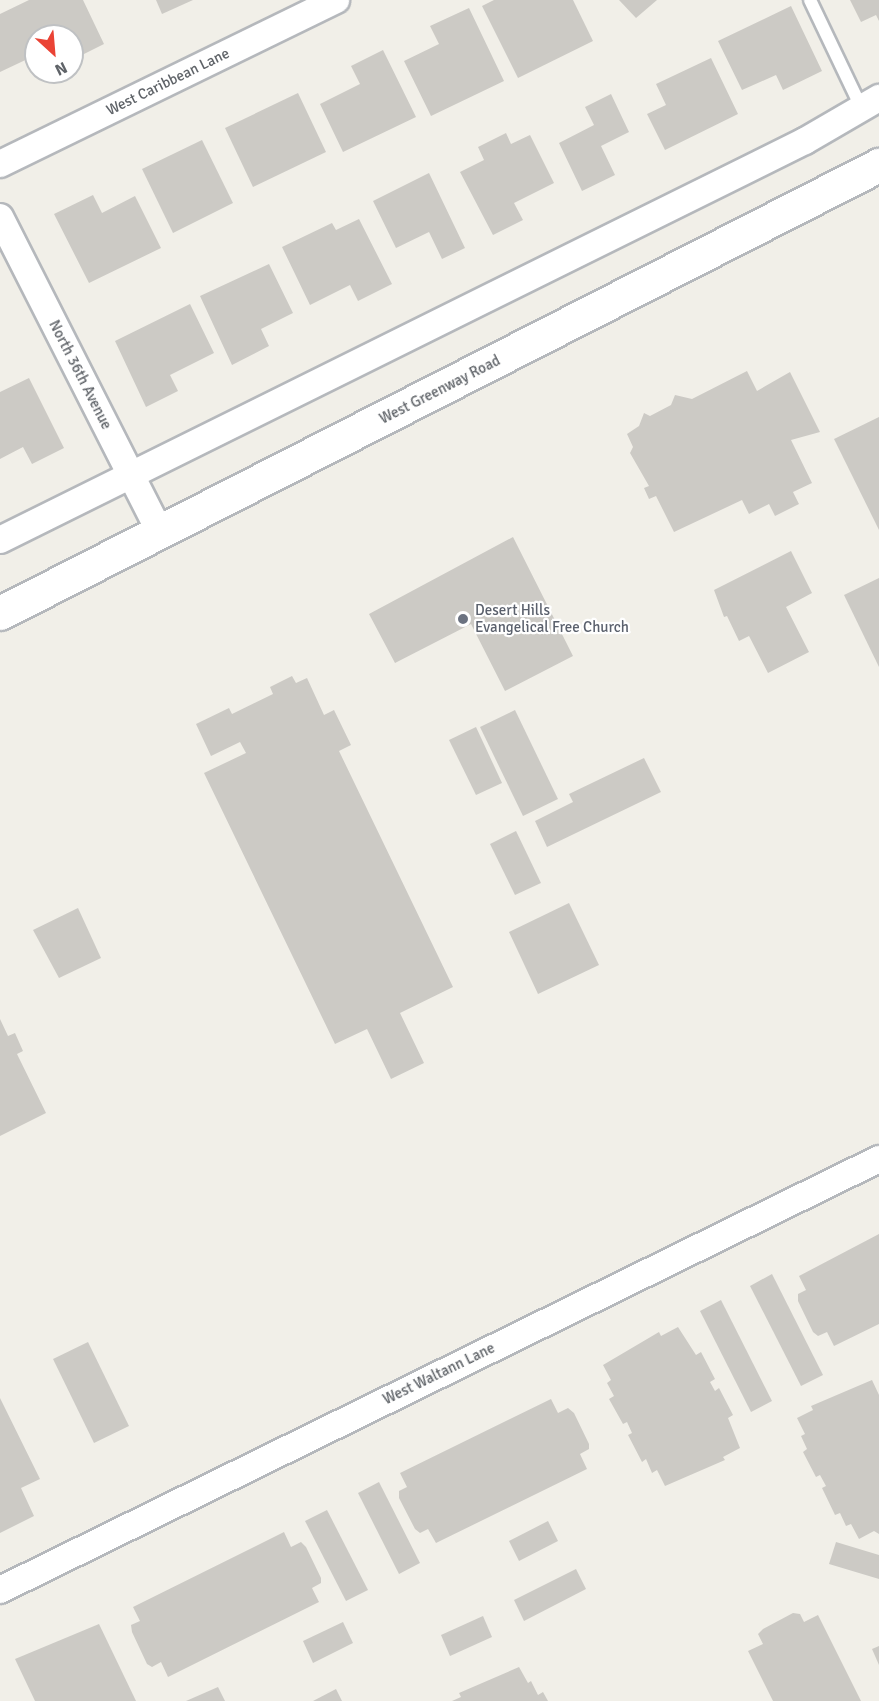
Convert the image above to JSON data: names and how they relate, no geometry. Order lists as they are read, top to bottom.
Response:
{
  "streets": {
    "main road": ["West Greenway Road"],
    "street": ["West Caribbean Lane", "North 36th Avenue", "West Waltann Lane"]
  },
  "crossings": [
    ["North 36th Avenue", "West Greenway Road"]
  ],
  "places": ["Desert Hills Evangelical Free Church"],
  "north": "bottom right"
}
